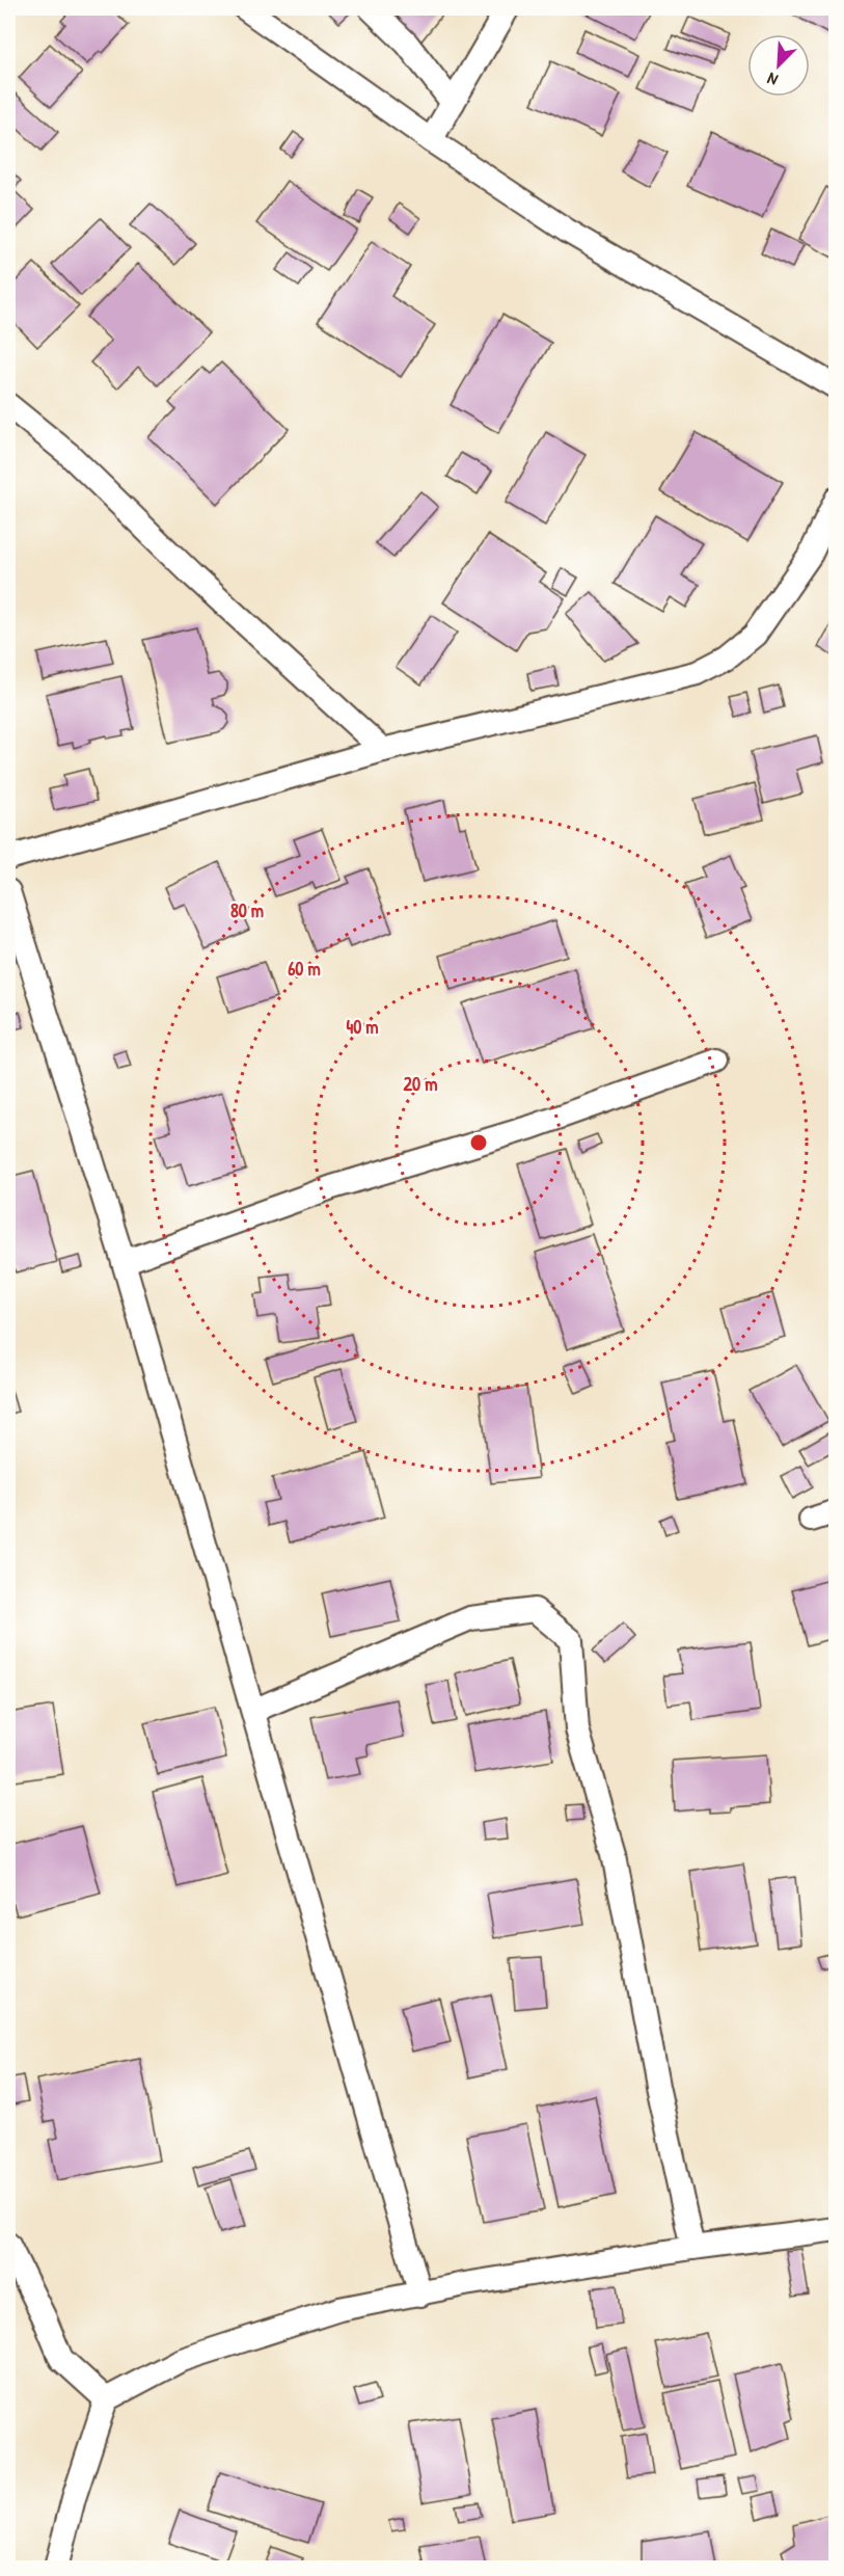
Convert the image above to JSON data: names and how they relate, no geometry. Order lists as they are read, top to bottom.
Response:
{
  "north": "bottom left",
  "rings": [
    "80 m",
    "60 m",
    "40 m",
    "20 m"
  ]
}
